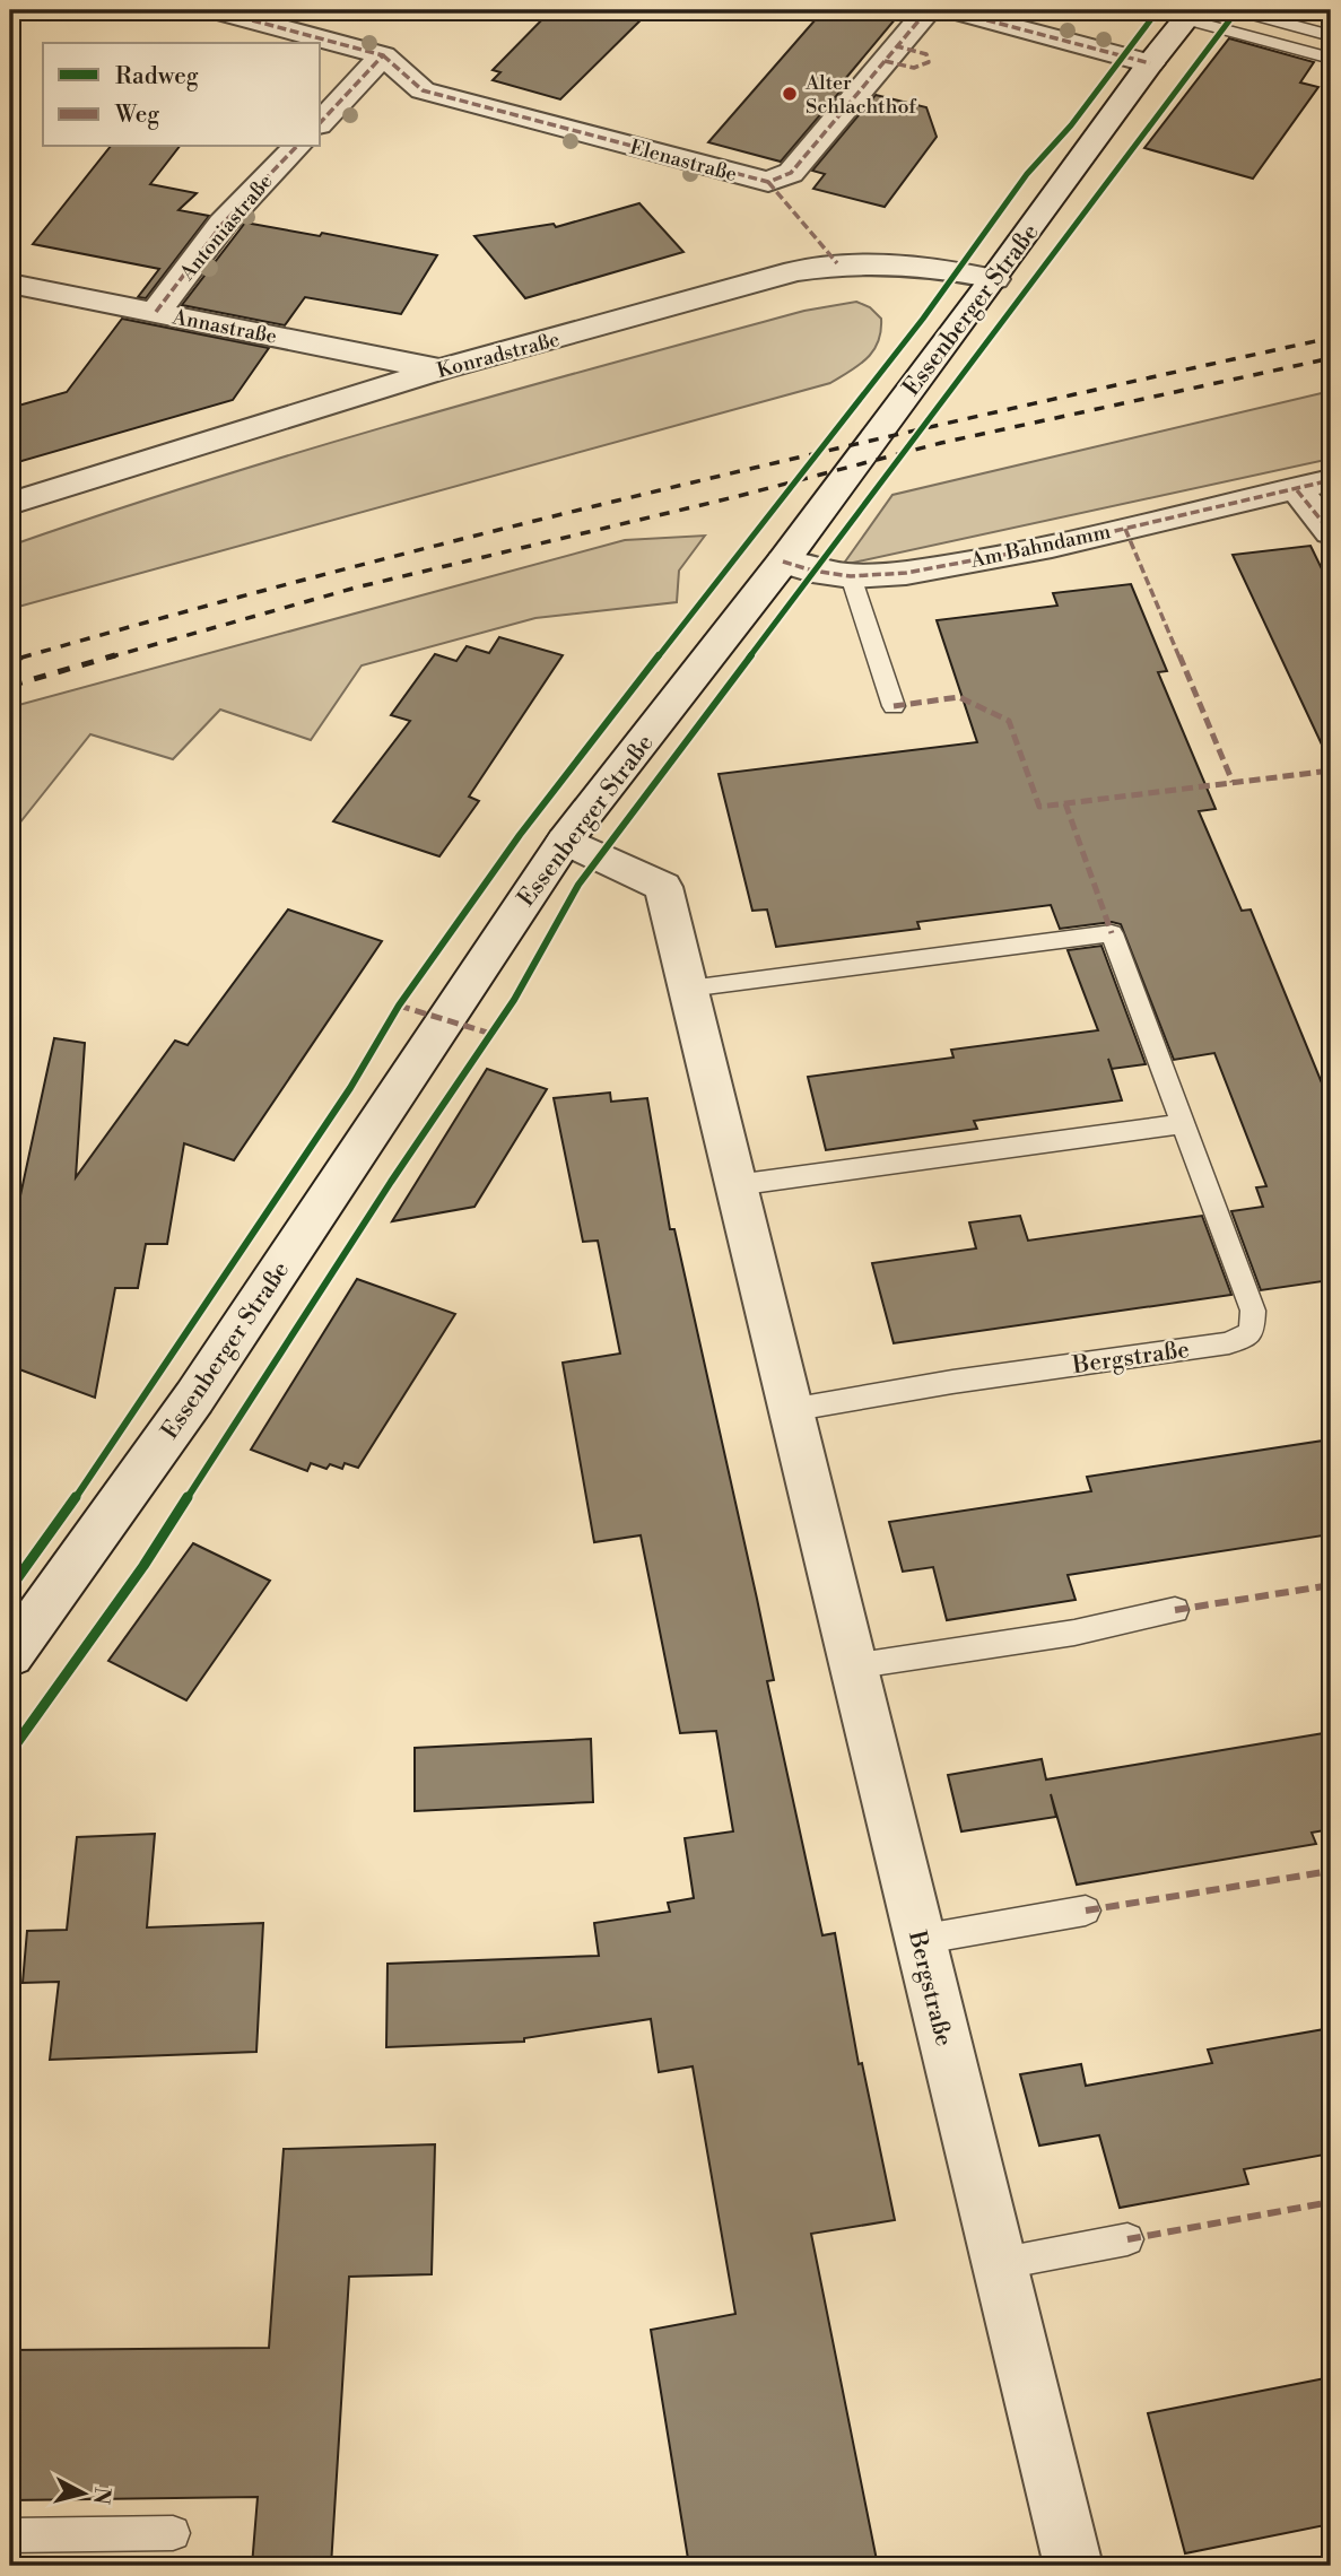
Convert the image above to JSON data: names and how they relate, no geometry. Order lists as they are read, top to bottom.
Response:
{
  "streets": {
    "street": [
      "Elenastraße",
      "Antoniastraße",
      "Essenberger Straße",
      "Annastraße",
      "Konradstraße",
      "Am Bahndamm",
      "Bergstraße"
    ]
  },
  "crossings": [
    ["Antoniastraße", "Annastraße"],
    ["Essenberger Straße", "Konradstraße"],
    ["Essenberger Straße", "Am Bahndamm"],
    ["Essenberger Straße", "Bergstraße"],
    ["Annastraße", "Konradstraße"]
  ],
  "places": ["Alter Schlachthof"],
  "legend": ["Radweg", "Weg"],
  "north": "right"
}
